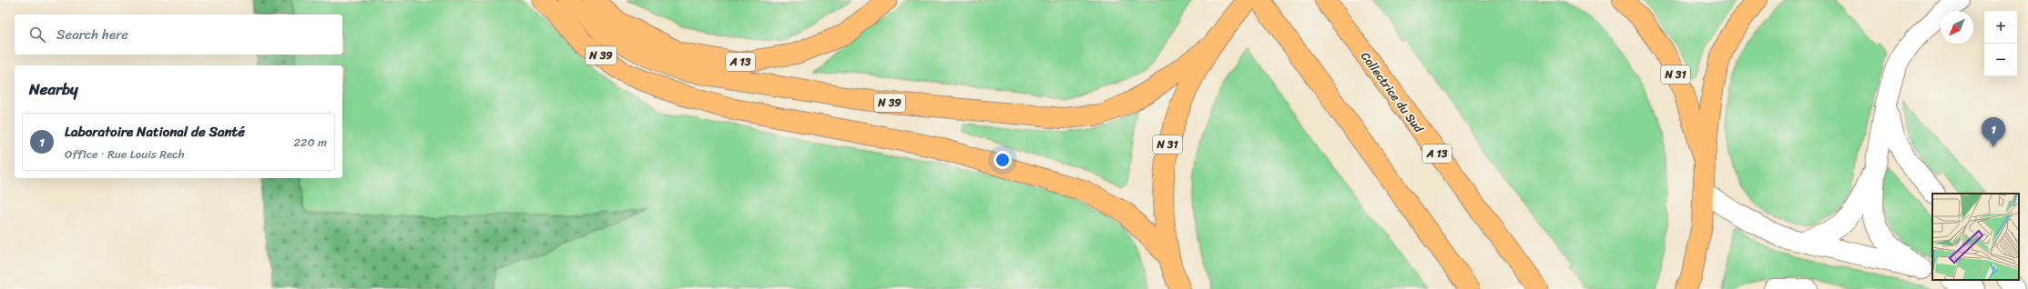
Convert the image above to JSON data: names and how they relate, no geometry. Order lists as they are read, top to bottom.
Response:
{
  "streets": {
    "main road": [
      "N 39",
      "A 13",
      "N 31",
      "Collectrice du Sud"
    ]
  },
  "crossings": [
    ["N 39", "N 31"]
  ],
  "north": "bottom left",
  "page": {
    "map_buttons": ["+", "−"],
    "search": "Search here",
    "heading": "Nearby",
    "list": [
      {
        "mark": "1",
        "name": "Laboratoire National de Santé",
        "note": "Office · Rue Louis Rech",
        "value": "220 m"
      }
    ],
    "pins": "1"
  }
}
